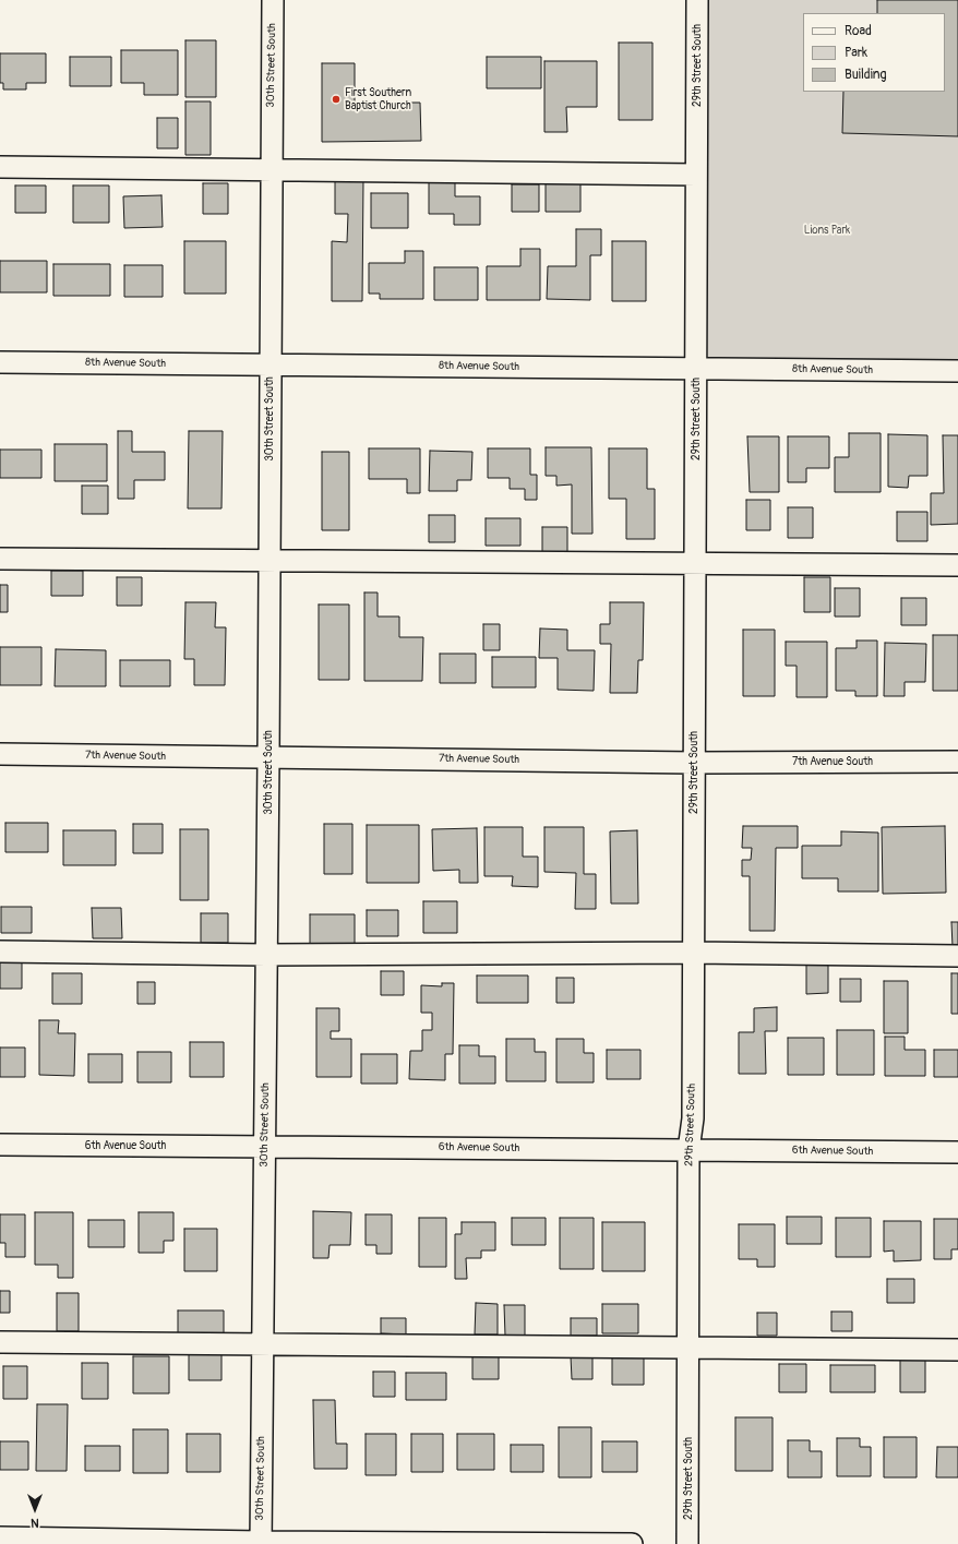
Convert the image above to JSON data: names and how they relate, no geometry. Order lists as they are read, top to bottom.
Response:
{
  "streets": {
    "street": [
      "30th Street South",
      "29th Street South",
      "8th Avenue South",
      "7th Avenue South",
      "6th Avenue South"
    ]
  },
  "crossings": [
    ["30th Street South", "8th Avenue South"],
    ["30th Street South", "7th Avenue South"],
    ["30th Street South", "6th Avenue South"],
    ["29th Street South", "8th Avenue South"],
    ["29th Street South", "7th Avenue South"],
    ["29th Street South", "6th Avenue South"]
  ],
  "parks": ["Lions Park"],
  "places": ["First Southern Baptist Church"],
  "legend": ["Road", "Park", "Building"],
  "north": "bottom"
}
